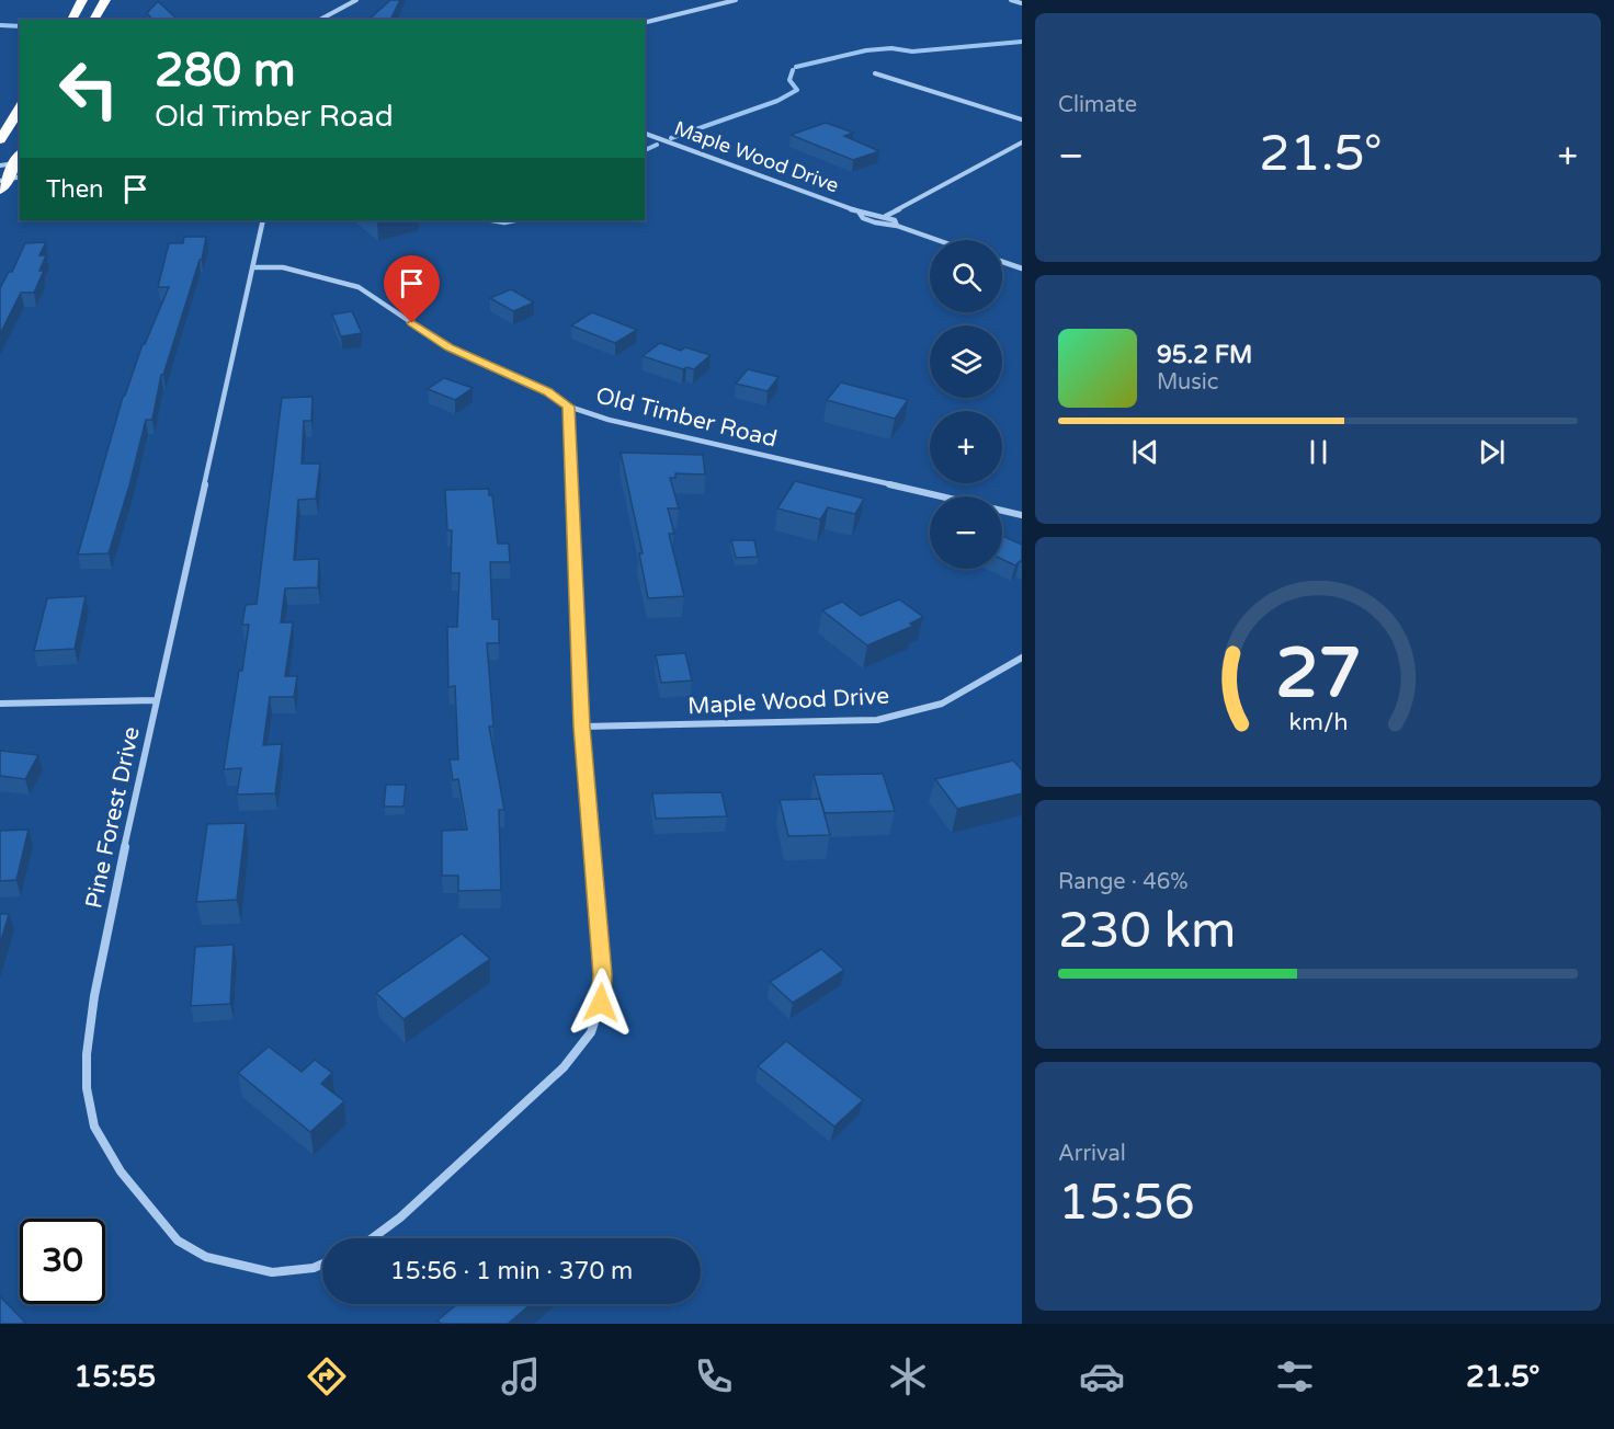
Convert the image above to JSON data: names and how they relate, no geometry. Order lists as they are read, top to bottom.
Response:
{
  "streets": {
    "street": ["Maple Wood Drive", "Old Timber Road", "Pine Forest Drive"]
  },
  "crossings": [
    ["Old Timber Road", "Pine Forest Drive"]
  ],
  "page": {
    "tile": [
      "Climate",
      ["Range · 46%", "230 km"],
      ["Arrival", "15:56"]
    ],
    "turn": ["280 m", "Old Timber Road"],
    "heat": ["−", "21.5°", "+"],
    "then": "Then",
    "map_buttons": ["+", "−"],
    "song": ["95.2 FM", "Music"],
    "limit": "30",
    "trip": "15:56 · 1 min · 370 m",
    "tabs": ["15:55", "21.5°"],
    "gauge": ["27", "km/h"]
  }
}
